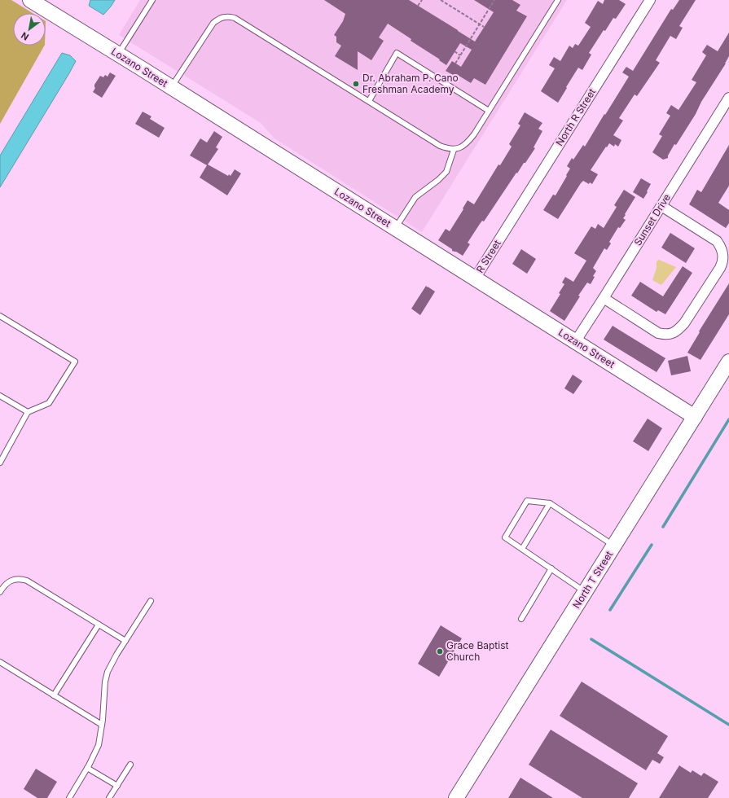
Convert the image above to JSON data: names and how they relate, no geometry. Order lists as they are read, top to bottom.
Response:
{
  "streets": {
    "street": [
      "Lozano Street",
      "North R Street",
      "Sunset Drive",
      "R Street",
      "North T Street"
    ]
  },
  "crossings": [
    ["Lozano Street", "Sunset Drive"],
    ["Lozano Street", "R Street"],
    ["Lozano Street", "North T Street"],
    ["North R Street", "R Street"]
  ],
  "places": ["Dr. Abraham P. Cano Freshman Academy", "Grace Baptist Church"],
  "north": "bottom left"
}
